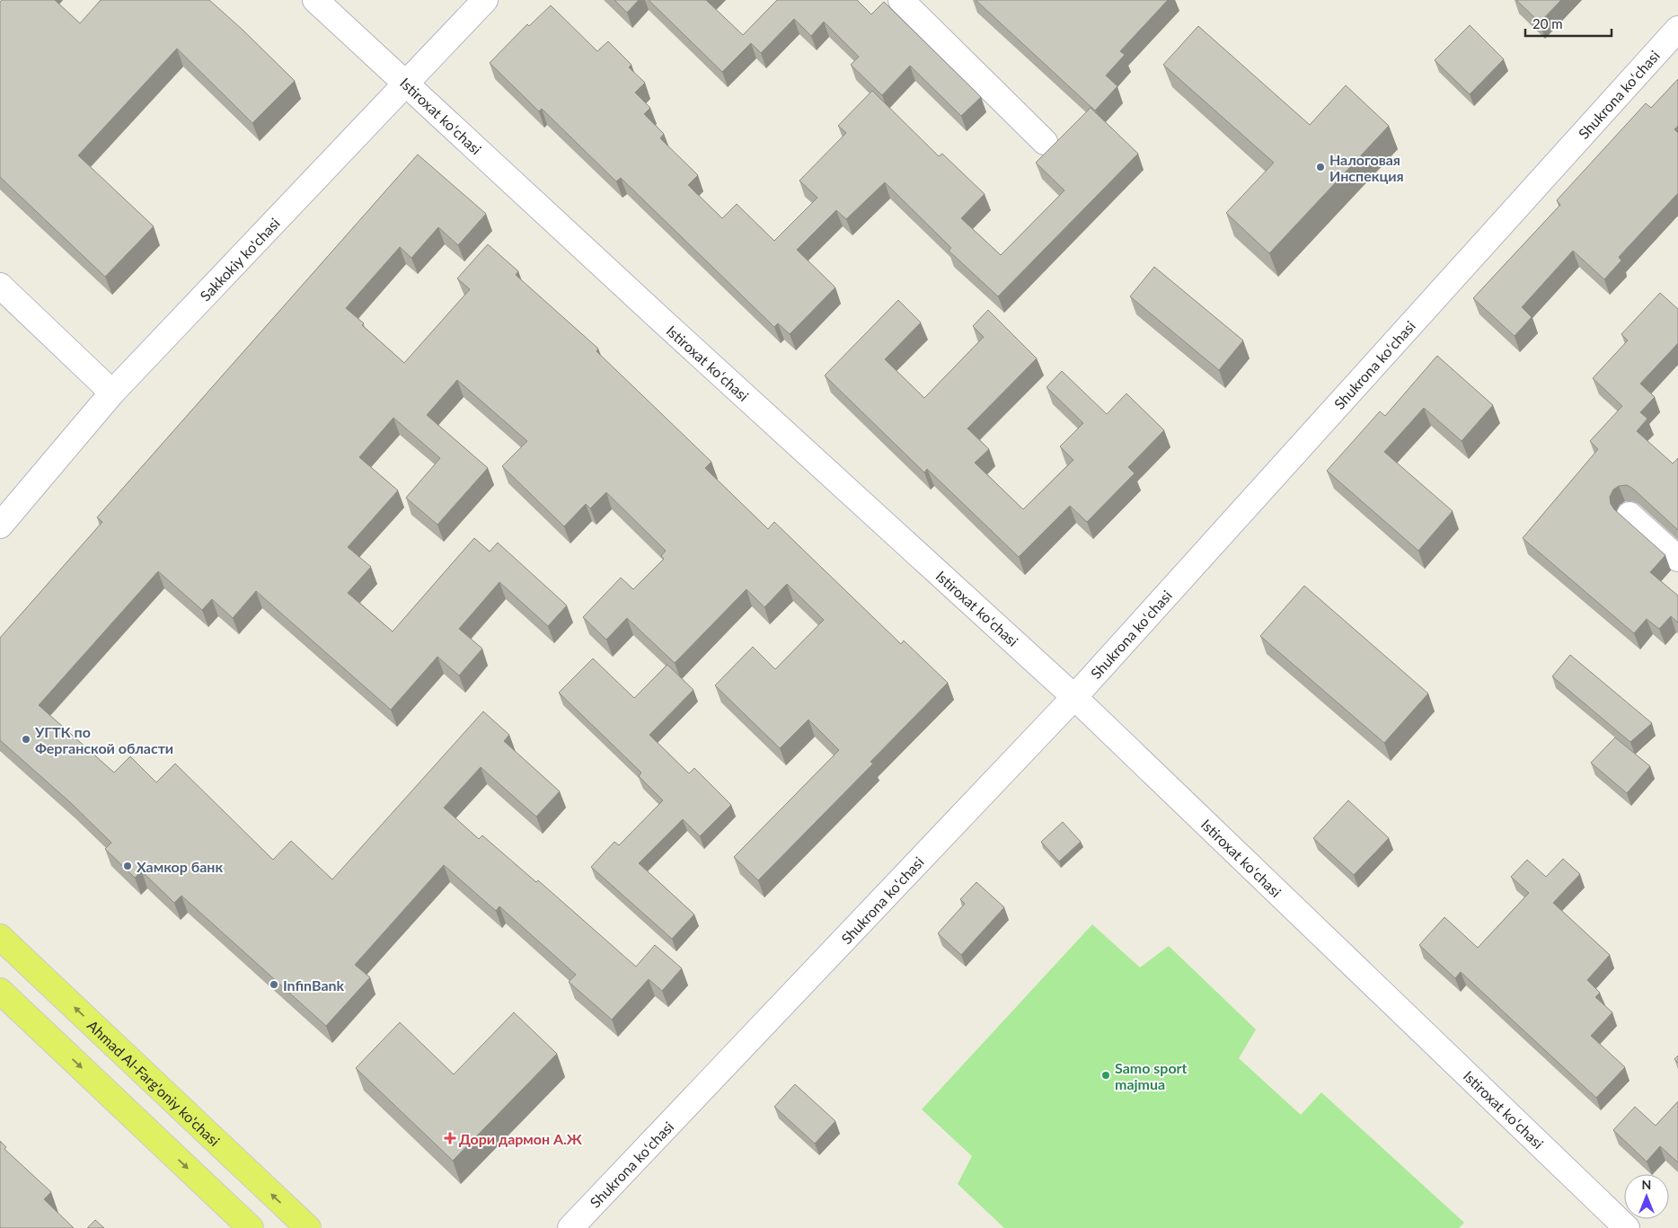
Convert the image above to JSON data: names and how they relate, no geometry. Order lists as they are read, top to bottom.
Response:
{
  "streets": {
    "main road": ["Ahmad Al-Farg'oniy ko'chasi"],
    "street": ["Shukrona koʻchasi", "Istiroxat koʻchasi", "Sakkokiy ko'chasi"]
  },
  "crossings": [
    ["Shukrona koʻchasi", "Istiroxat koʻchasi"],
    ["Istiroxat koʻchasi", "Sakkokiy ko'chasi"]
  ],
  "places": {
    "other": [
      "Налоговая Инспекция",
      "УГТК по Ферганской области",
      "Хамкор банк",
      "InfinBank",
      "Samo sport majmua"
    ],
    "health": ["Дори дармон А.Ж"]
  },
  "scale_bar": "20 m",
  "north": "top"
}
